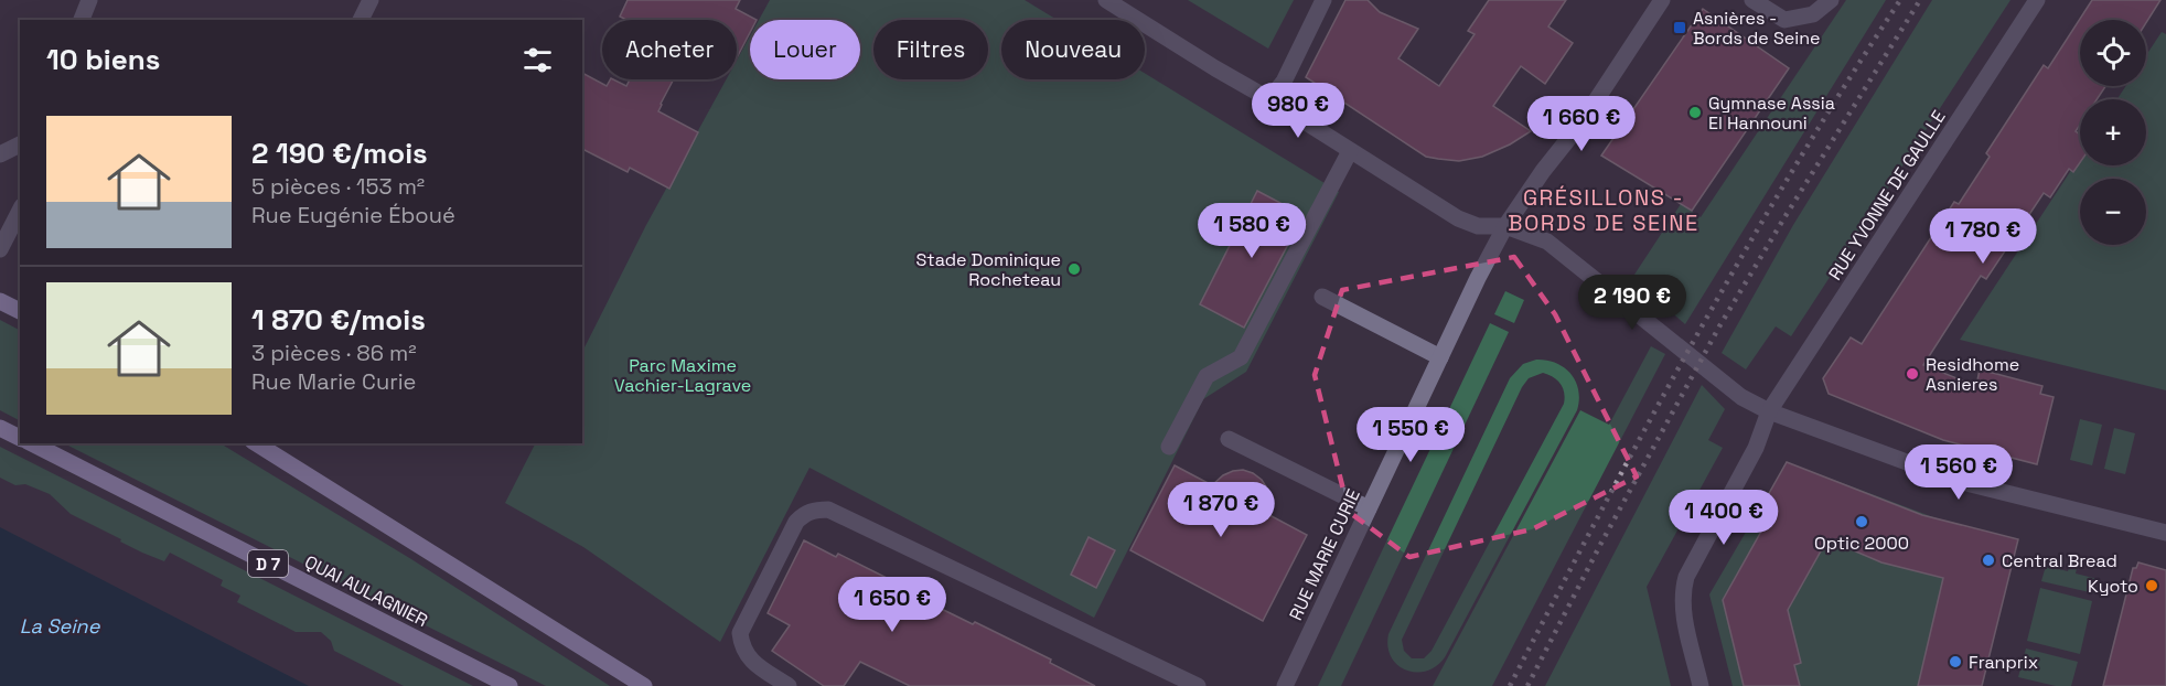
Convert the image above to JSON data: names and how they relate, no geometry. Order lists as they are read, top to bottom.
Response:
{
  "streets": {
    "main road": ["D 7", "QUAI AULAGNIER"],
    "street": ["RUE YVONNE DE GAULLE", "RUE MARIE CURIE"]
  },
  "districts": ["GRÉSILLONS - BORDS DE SEINE"],
  "water": ["La Seine"],
  "parks": ["Parc Maxime Vachier-Lagrave"],
  "places": {
    "transit": ["Asnières - Bords de Seine"],
    "other": [
      "Gymnase Assia El Hannouni",
      "Stade Dominique Rocheteau",
      "Residhome Asnieres",
      "Optic 2000",
      "Central Bread",
      "Kyoto",
      "Franprix"
    ]
  },
  "page": {
    "map_buttons": ["+", "−"],
    "chip": [
      "Acheter",
      "Louer",
      "Filtres",
      "Nouveau"
    ],
    "heading": "10 biens",
    "price": [
      "980 €",
      "1 660 €",
      "1 580 €",
      "1 780 €",
      "2 190 €",
      "1 550 €",
      "1 560 €",
      "1 870 €",
      "1 400 €",
      "1 650 €"
    ],
    "list": [
      {
        "name": "2 190 €/mois",
        "note": "5 pièces · 153 m² · Rue Eugénie Éboué"
      },
      {
        "name": "1 870 €/mois",
        "note": "3 pièces · 86 m² · Rue Marie Curie"
      }
    ]
  }
}
